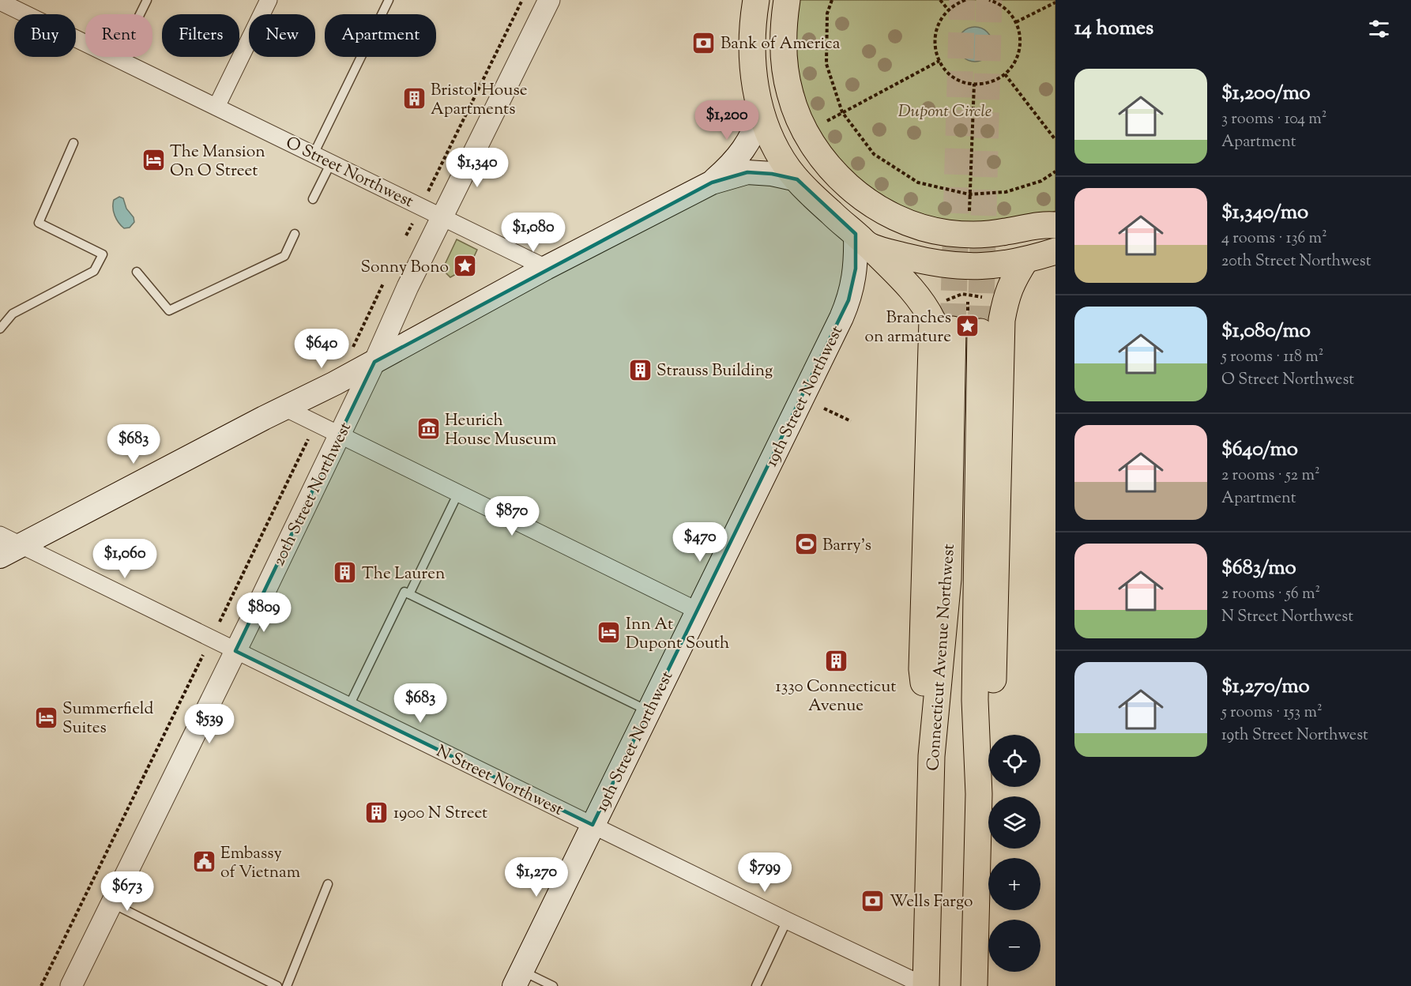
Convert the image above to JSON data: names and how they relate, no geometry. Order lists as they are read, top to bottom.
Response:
{
  "streets": {
    "main road": ["19th Street Northwest", "Connecticut Avenue Northwest"],
    "street": ["O Street Northwest", "20th Street Northwest", "N Street Northwest"]
  },
  "crossings": [
    ["O Street Northwest", "20th Street Northwest"],
    ["19th Street Northwest", "N Street Northwest"],
    ["20th Street Northwest", "N Street Northwest"],
    ["Connecticut Avenue Northwest", "N Street Northwest"]
  ],
  "parks": ["Dupont Circle"],
  "places": {
    "bank": ["Bank of America", "Wells Fargo"],
    "building": [
      "Bristol House Apartments",
      "Strauss Building",
      "The Lauren",
      "1330 Connecticut Avenue",
      "1900 N Street"
    ],
    "hotel": ["The Mansion On O Street", "Inn At Dupont South", "Summerfield Suites"],
    "place": ["Sonny Bono", "Branches on armature"],
    "museum": ["Heurich House Museum"],
    "sports": ["Barry's"],
    "public building": ["Embassy of Vietnam"]
  },
  "page": {
    "heading": "14 homes",
    "chip": [
      "Buy",
      "Rent",
      "Filters",
      "New",
      "Apartment"
    ],
    "list": [
      {
        "name": "$1,200/mo",
        "note": "3 rooms · 104 m² · Apartment"
      },
      {
        "name": "$1,340/mo",
        "note": "4 rooms · 136 m² · 20th Street Northwest"
      },
      {
        "name": "$1,080/mo",
        "note": "5 rooms · 118 m² · O Street Northwest"
      },
      {
        "name": "$640/mo",
        "note": "2 rooms · 52 m² · Apartment"
      },
      {
        "name": "$683/mo",
        "note": "2 rooms · 56 m² · N Street Northwest"
      },
      {
        "name": "$1,270/mo",
        "note": "5 rooms · 153 m² · 19th Street Northwest"
      }
    ],
    "price": [
      "$1,200",
      "$1,340",
      "$1,080",
      "$640",
      "$683",
      "$870",
      "$470",
      "$1,060",
      "$809",
      "$683",
      "$539",
      "$799",
      "$1,270",
      "$673"
    ],
    "map_buttons": ["+", "−"]
  }
}
